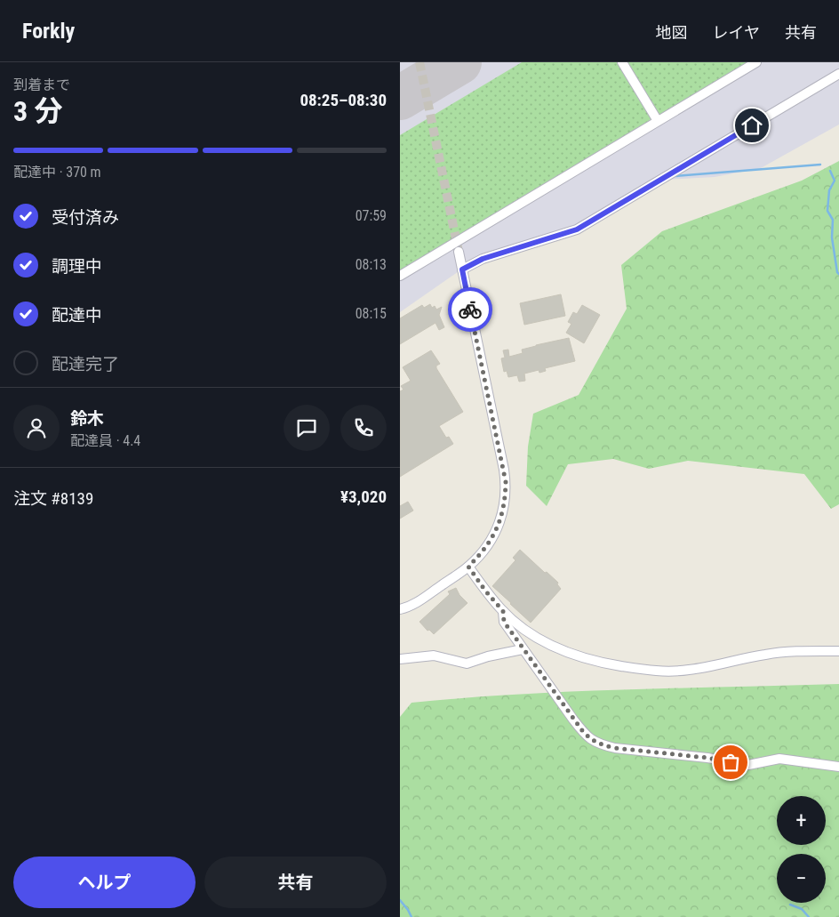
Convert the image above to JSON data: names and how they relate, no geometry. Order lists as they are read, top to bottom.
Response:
{
  "page": {
    "header": "Forkly",
    "nav": ["地図", "レイヤ", "共有"],
    "heading": ["3 分", "到着まで", "08:25–08:30"],
    "panel": [
      "鈴木",
      "配達員 · 4.4",
      "注文 #8139",
      "¥3,020"
    ],
    "bar": "配達中 · 370 m",
    "list": [
      ["受付済み", "07:59"],
      ["調理中", "08:13"],
      ["配達中", "08:15"],
      "配達完了"
    ],
    "map_buttons": ["+", "−"],
    "buttons": ["ヘルプ", "共有"]
  }
}
